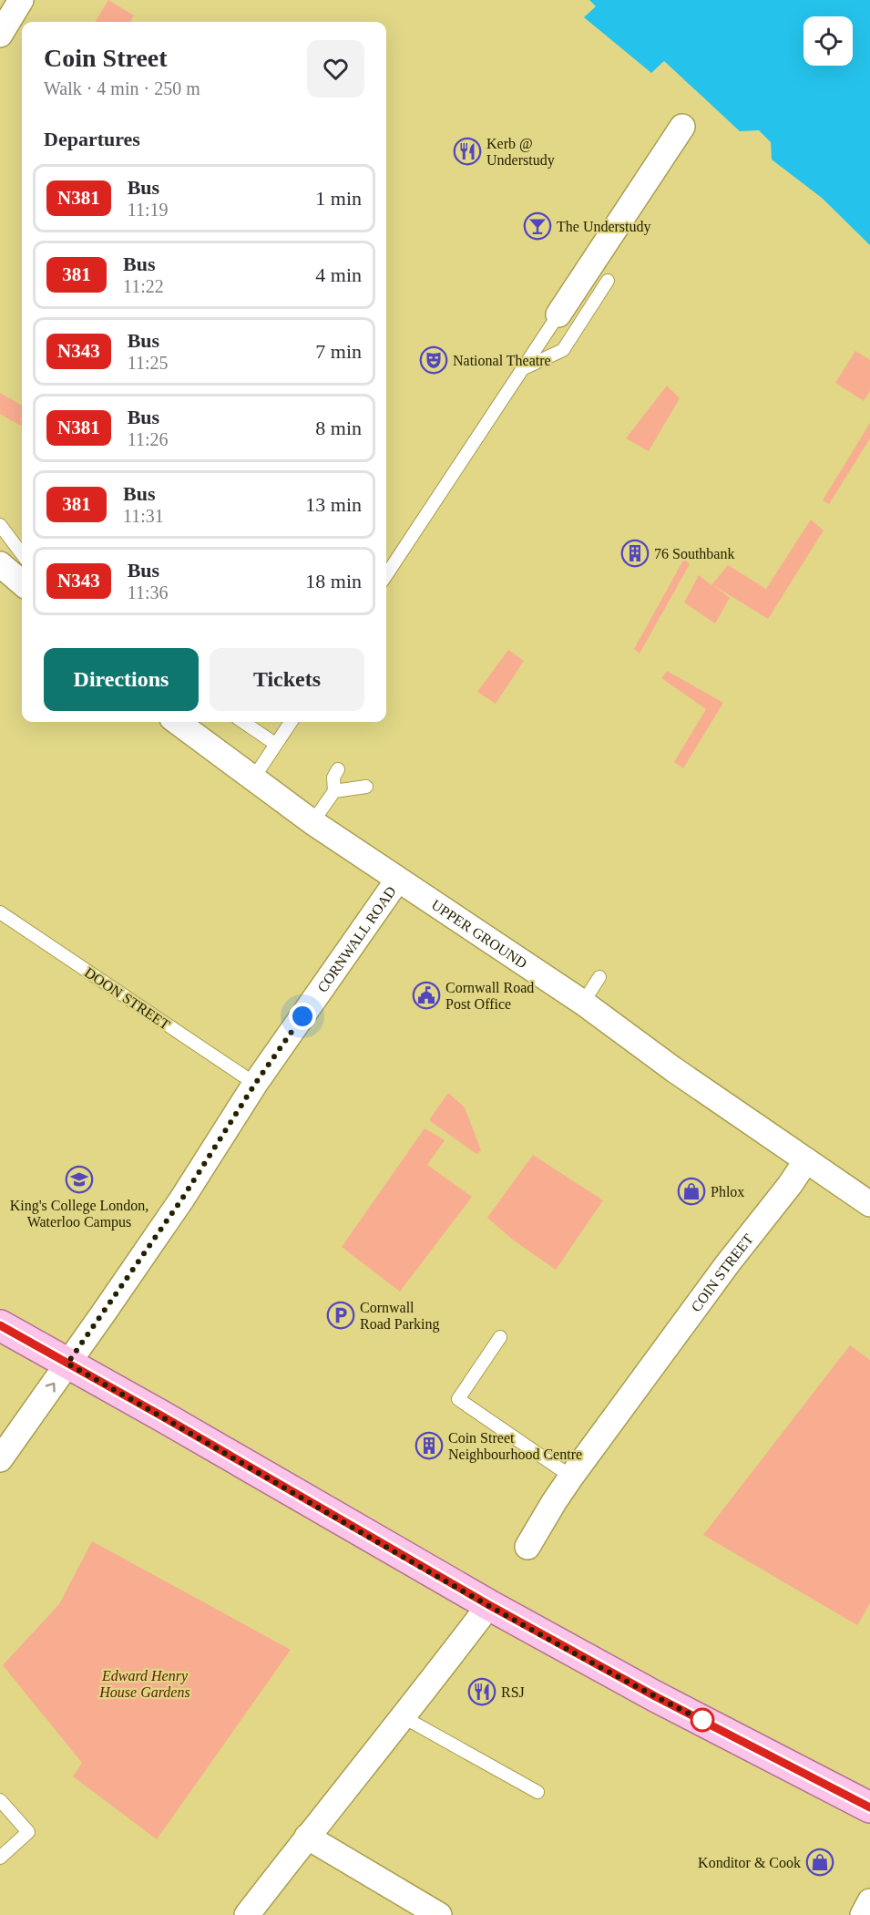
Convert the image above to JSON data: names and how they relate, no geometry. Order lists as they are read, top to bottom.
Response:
{
  "streets": {
    "street": ["UPPER GROUND", "CORNWALL ROAD", "COIN STREET"],
    "lane": ["DOON STREET"]
  },
  "crossings": [
    ["UPPER GROUND", "CORNWALL ROAD"],
    ["UPPER GROUND", "COIN STREET"],
    ["CORNWALL ROAD", "DOON STREET"]
  ],
  "parks": ["Edward Henry House Gardens"],
  "places": {
    "restaurant": ["Kerb @ Understudy", "RSJ"],
    "bar": ["The Understudy"],
    "theatre": ["National Theatre"],
    "building": ["76 Southbank", "Coin Street Neighbourhood Centre"],
    "public building": ["Cornwall Road Post Office"],
    "school or university": ["King's College London, Waterloo Campus"],
    "shop": ["Phlox", "Konditor & Cook"],
    "parking": ["Cornwall Road Parking"]
  },
  "lines": ["bus line N381"],
  "page": {
    "heading": [
      ["Coin Street", "Walk · 4 min · 250 m"],
      "Departures"
    ],
    "list": [
      {
        "mark": "N381",
        "name": "Bus",
        "note": "11:19",
        "value": "1 min"
      },
      {
        "mark": "381",
        "name": "Bus",
        "note": "11:22",
        "value": "4 min"
      },
      {
        "mark": "N343",
        "name": "Bus",
        "note": "11:25",
        "value": "7 min"
      },
      {
        "mark": "N381",
        "name": "Bus",
        "note": "11:26",
        "value": "8 min"
      },
      {
        "mark": "381",
        "name": "Bus",
        "note": "11:31",
        "value": "13 min"
      },
      {
        "mark": "N343",
        "name": "Bus",
        "note": "11:36",
        "value": "18 min"
      }
    ],
    "buttons": ["Directions", "Tickets"]
  }
}
